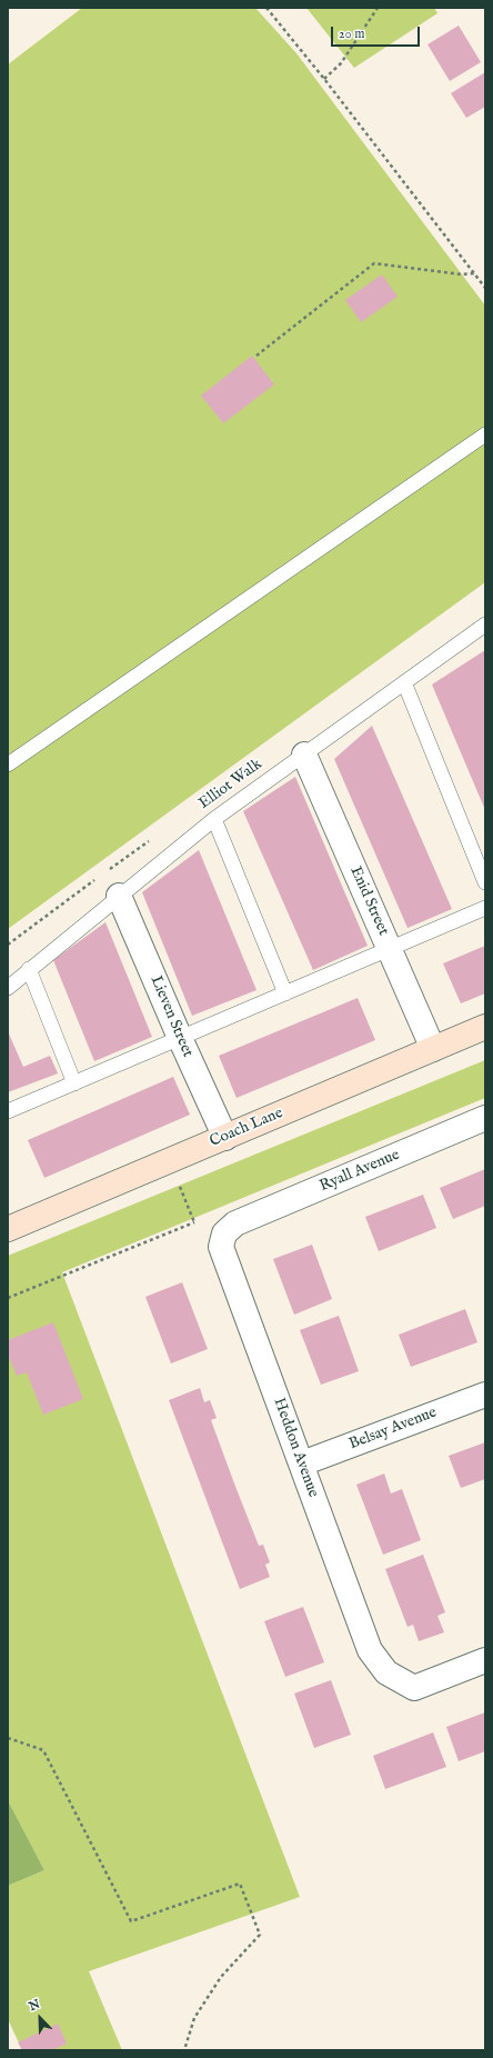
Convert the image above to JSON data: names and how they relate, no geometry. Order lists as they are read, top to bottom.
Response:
{
  "streets": {
    "street": [
      "Enid Street",
      "Lieven Street",
      "Coach Lane",
      "Ryall Avenue",
      "Belsay Avenue",
      "Heddon Avenue"
    ],
    "lane": ["Elliot Walk"]
  },
  "crossings": [
    ["Elliot Walk", "Enid Street"],
    ["Elliot Walk", "Lieven Street"],
    ["Enid Street", "Coach Lane"],
    ["Lieven Street", "Coach Lane"],
    ["Ryall Avenue", "Heddon Avenue"],
    ["Belsay Avenue", "Heddon Avenue"]
  ],
  "scale_bar": "20 m",
  "north": "top left"
}
